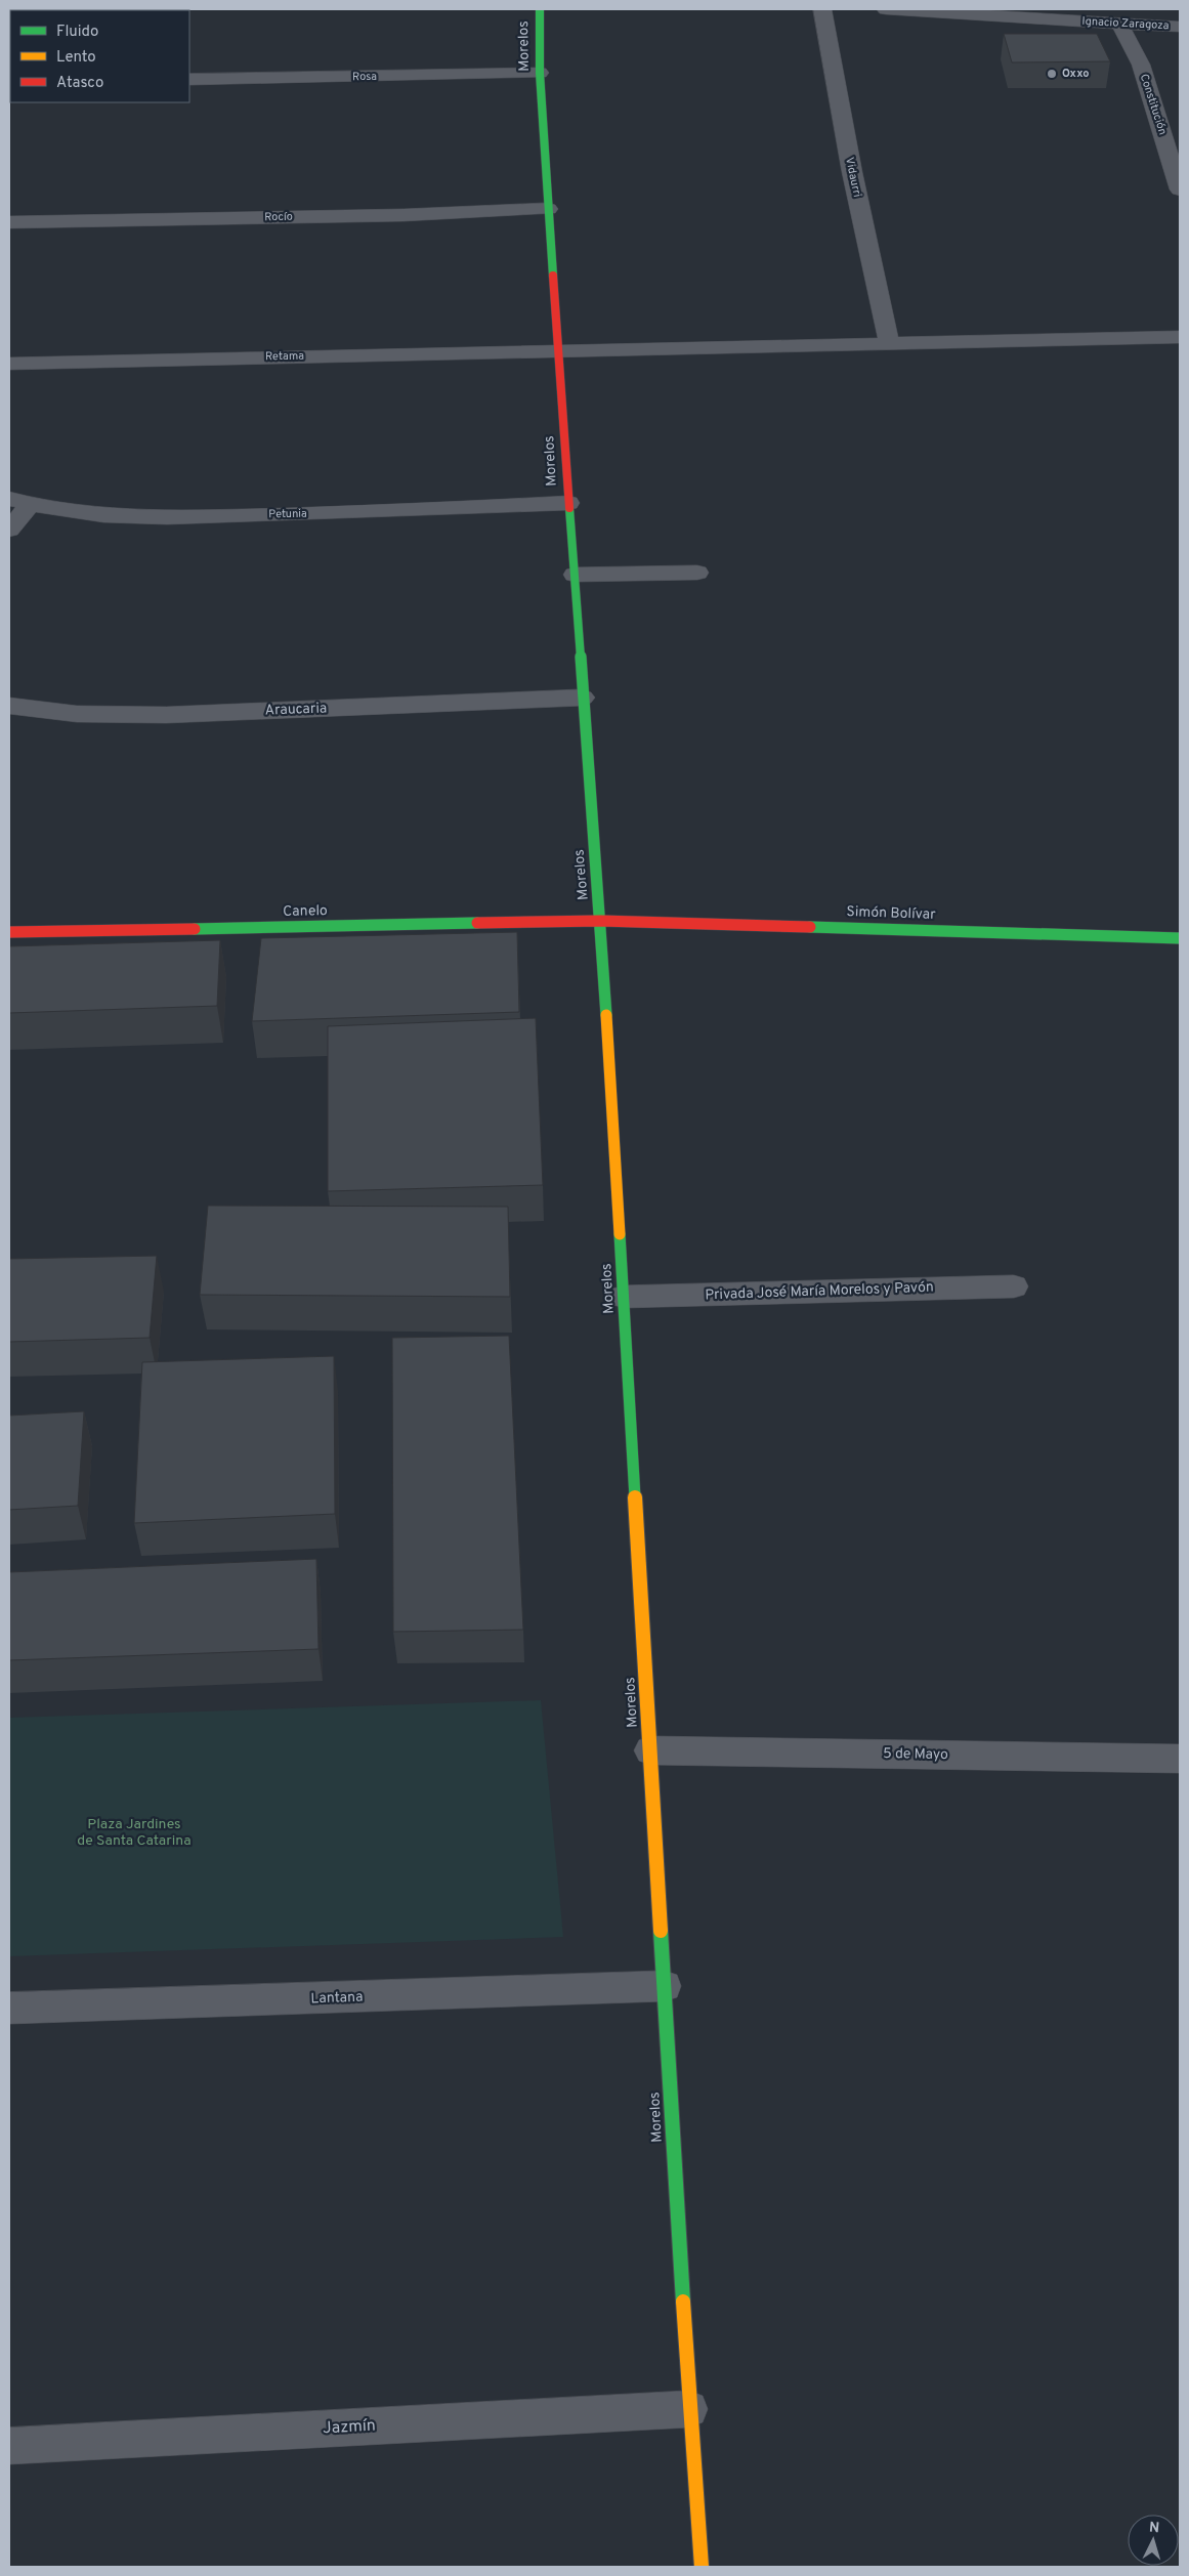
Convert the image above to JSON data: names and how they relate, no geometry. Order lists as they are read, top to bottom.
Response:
{
  "streets": {
    "street": [
      "Ignacio Zaragoza",
      "Morelos",
      "Rosa",
      "Constitución",
      "Vidaurri",
      "Rocío",
      "Retama",
      "Petunia",
      "Araucaria",
      "Canelo",
      "Simón Bolívar",
      "Privada José María Morelos y Pavón",
      "5 de Mayo",
      "Lantana",
      "Jazmín"
    ]
  },
  "crossings": [
    ["Ignacio Zaragoza", "Constitución"],
    ["Morelos", "Rosa"],
    ["Morelos", "Rocío"],
    ["Morelos", "Retama"],
    ["Morelos", "Petunia"],
    ["Morelos", "Araucaria"],
    ["Morelos", "Canelo"],
    ["Morelos", "Simón Bolívar"],
    ["Morelos", "Privada José María Morelos y Pavón"],
    ["Morelos", "5 de Mayo"],
    ["Morelos", "Lantana"],
    ["Morelos", "Jazmín"],
    ["Canelo", "Simón Bolívar"]
  ],
  "parks": ["Plaza Jardines de Santa Catarina"],
  "places": ["Oxxo"],
  "legend": ["Fluido", "Lento", "Atasco"],
  "north": "top"
}
